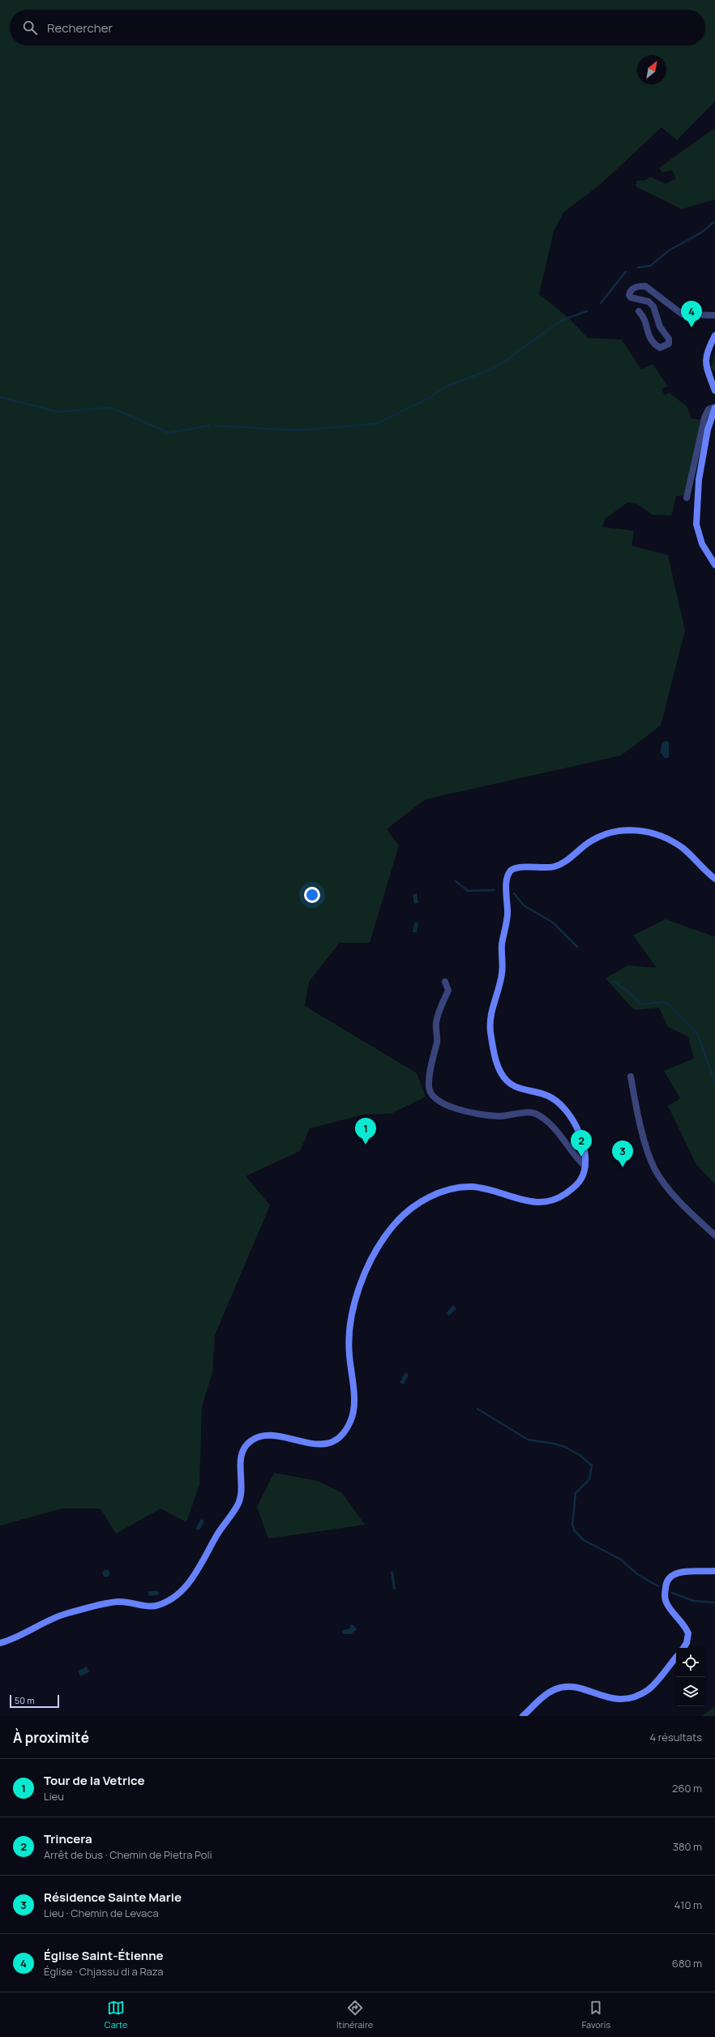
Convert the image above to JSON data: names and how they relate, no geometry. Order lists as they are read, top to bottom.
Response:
{
  "scale_bar": "50 m",
  "north": "top right",
  "page": {
    "search": "Rechercher",
    "pins": [
      "4",
      "1",
      "2",
      "3"
    ],
    "scale": "50 m",
    "heading": ["À proximité", "4 résultats"],
    "list": [
      {
        "mark": "1",
        "name": "Tour de la Vetrice",
        "note": "Lieu",
        "value": "260 m"
      },
      {
        "mark": "2",
        "name": "Trincera",
        "note": "Arrêt de bus · Chemin de Pietra Poli",
        "value": "380 m"
      },
      {
        "mark": "3",
        "name": "Résidence Sainte Marie",
        "note": "Lieu · Chemin de Levaca",
        "value": "410 m"
      },
      {
        "mark": "4",
        "name": "Église Saint-Étienne",
        "note": "Église · Chjassu di a Raza",
        "value": "680 m"
      }
    ],
    "nav": ["Carte", "Itinéraire", "Favoris"]
  }
}
